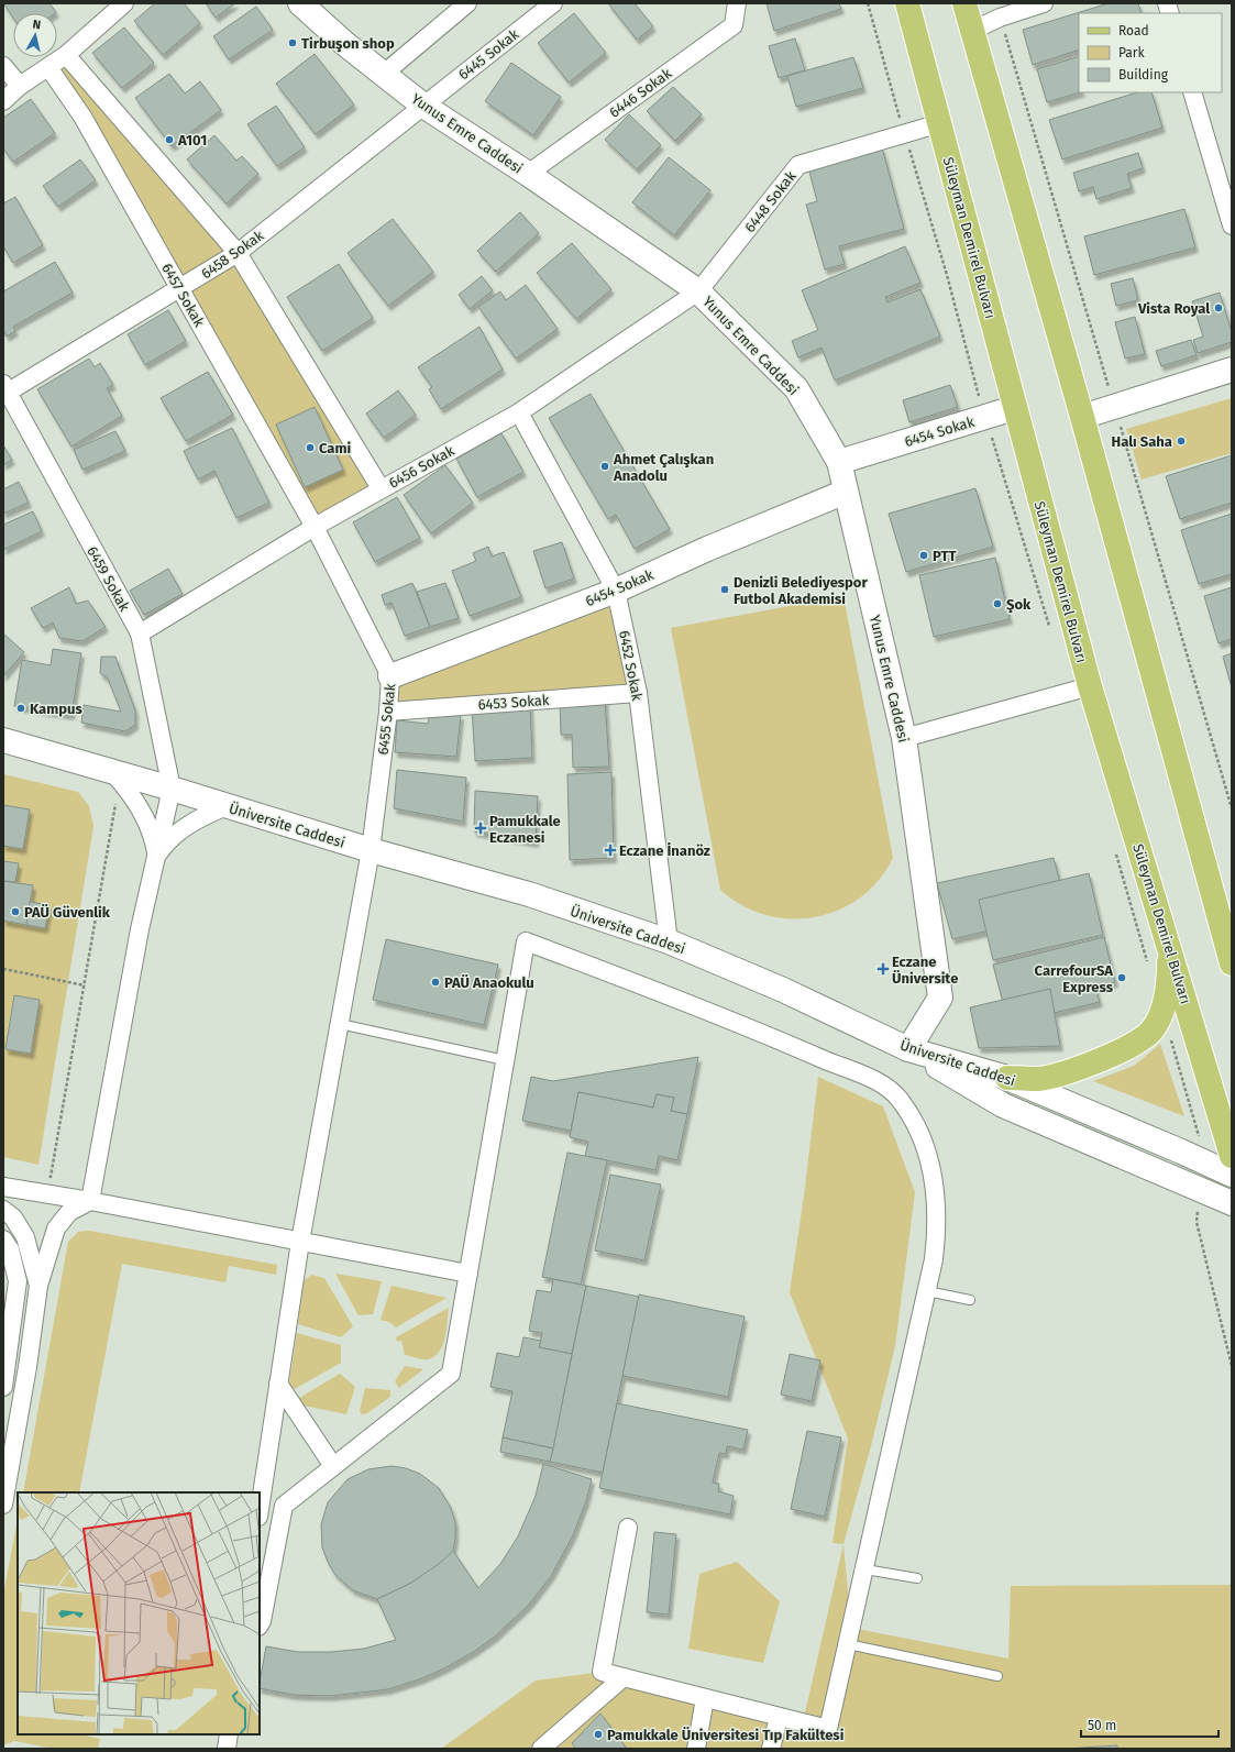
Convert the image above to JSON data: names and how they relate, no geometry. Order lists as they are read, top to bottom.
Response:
{
  "streets": {
    "main road": ["Süleyman Demirel Bulvarı"],
    "street": [
      "6445 Sokak",
      "6446 Sokak",
      "Yunus Emre Caddesi",
      "6448 Sokak",
      "6458 Sokak",
      "6457 Sokak",
      "6454 Sokak",
      "6456 Sokak",
      "6459 Sokak",
      "6452 Sokak",
      "6453 Sokak",
      "6455 Sokak",
      "Üniversite Caddesi"
    ]
  },
  "crossings": [
    ["6445 Sokak", "Yunus Emre Caddesi"],
    ["6445 Sokak", "6458 Sokak"],
    ["6446 Sokak", "Yunus Emre Caddesi"],
    ["Yunus Emre Caddesi", "6448 Sokak"],
    ["Yunus Emre Caddesi", "6458 Sokak"],
    ["Yunus Emre Caddesi", "6454 Sokak"],
    ["Yunus Emre Caddesi", "6456 Sokak"],
    ["Yunus Emre Caddesi", "Üniversite Caddesi"],
    ["6448 Sokak", "Süleyman Demirel Bulvarı"],
    ["6448 Sokak", "6456 Sokak"],
    ["Süleyman Demirel Bulvarı", "6454 Sokak"],
    ["6458 Sokak", "6457 Sokak"],
    ["6458 Sokak", "6459 Sokak"],
    ["6457 Sokak", "6456 Sokak"],
    ["6457 Sokak", "6455 Sokak"],
    ["6454 Sokak", "6452 Sokak"],
    ["6454 Sokak", "6455 Sokak"],
    ["6456 Sokak", "6459 Sokak"],
    ["6456 Sokak", "6452 Sokak"],
    ["6456 Sokak", "6455 Sokak"],
    ["6459 Sokak", "Üniversite Caddesi"],
    ["6452 Sokak", "6453 Sokak"],
    ["6452 Sokak", "Üniversite Caddesi"],
    ["6453 Sokak", "6455 Sokak"],
    ["6455 Sokak", "Üniversite Caddesi"]
  ],
  "places": {
    "other": [
      "Tirbuşon shop",
      "A101",
      "Vista Royal",
      "Halı Saha",
      "Cami",
      "Ahmet Çalışkan Anadolu",
      "PTT",
      "Denizli Belediyespor Futbol Akademisi",
      "Şok",
      "Kampus",
      "PAÜ Güvenlik",
      "CarrefourSA Express",
      "PAÜ Anaokulu",
      "Pamukkale Üniversitesi Tıp Fakültesi"
    ],
    "health": ["Pamukkale Eczanesi", "Eczane İnanöz", "Eczane Üniversite"]
  },
  "legend": ["Road", "Park", "Building"],
  "scale_bar": "50 m",
  "north": "top"
}
